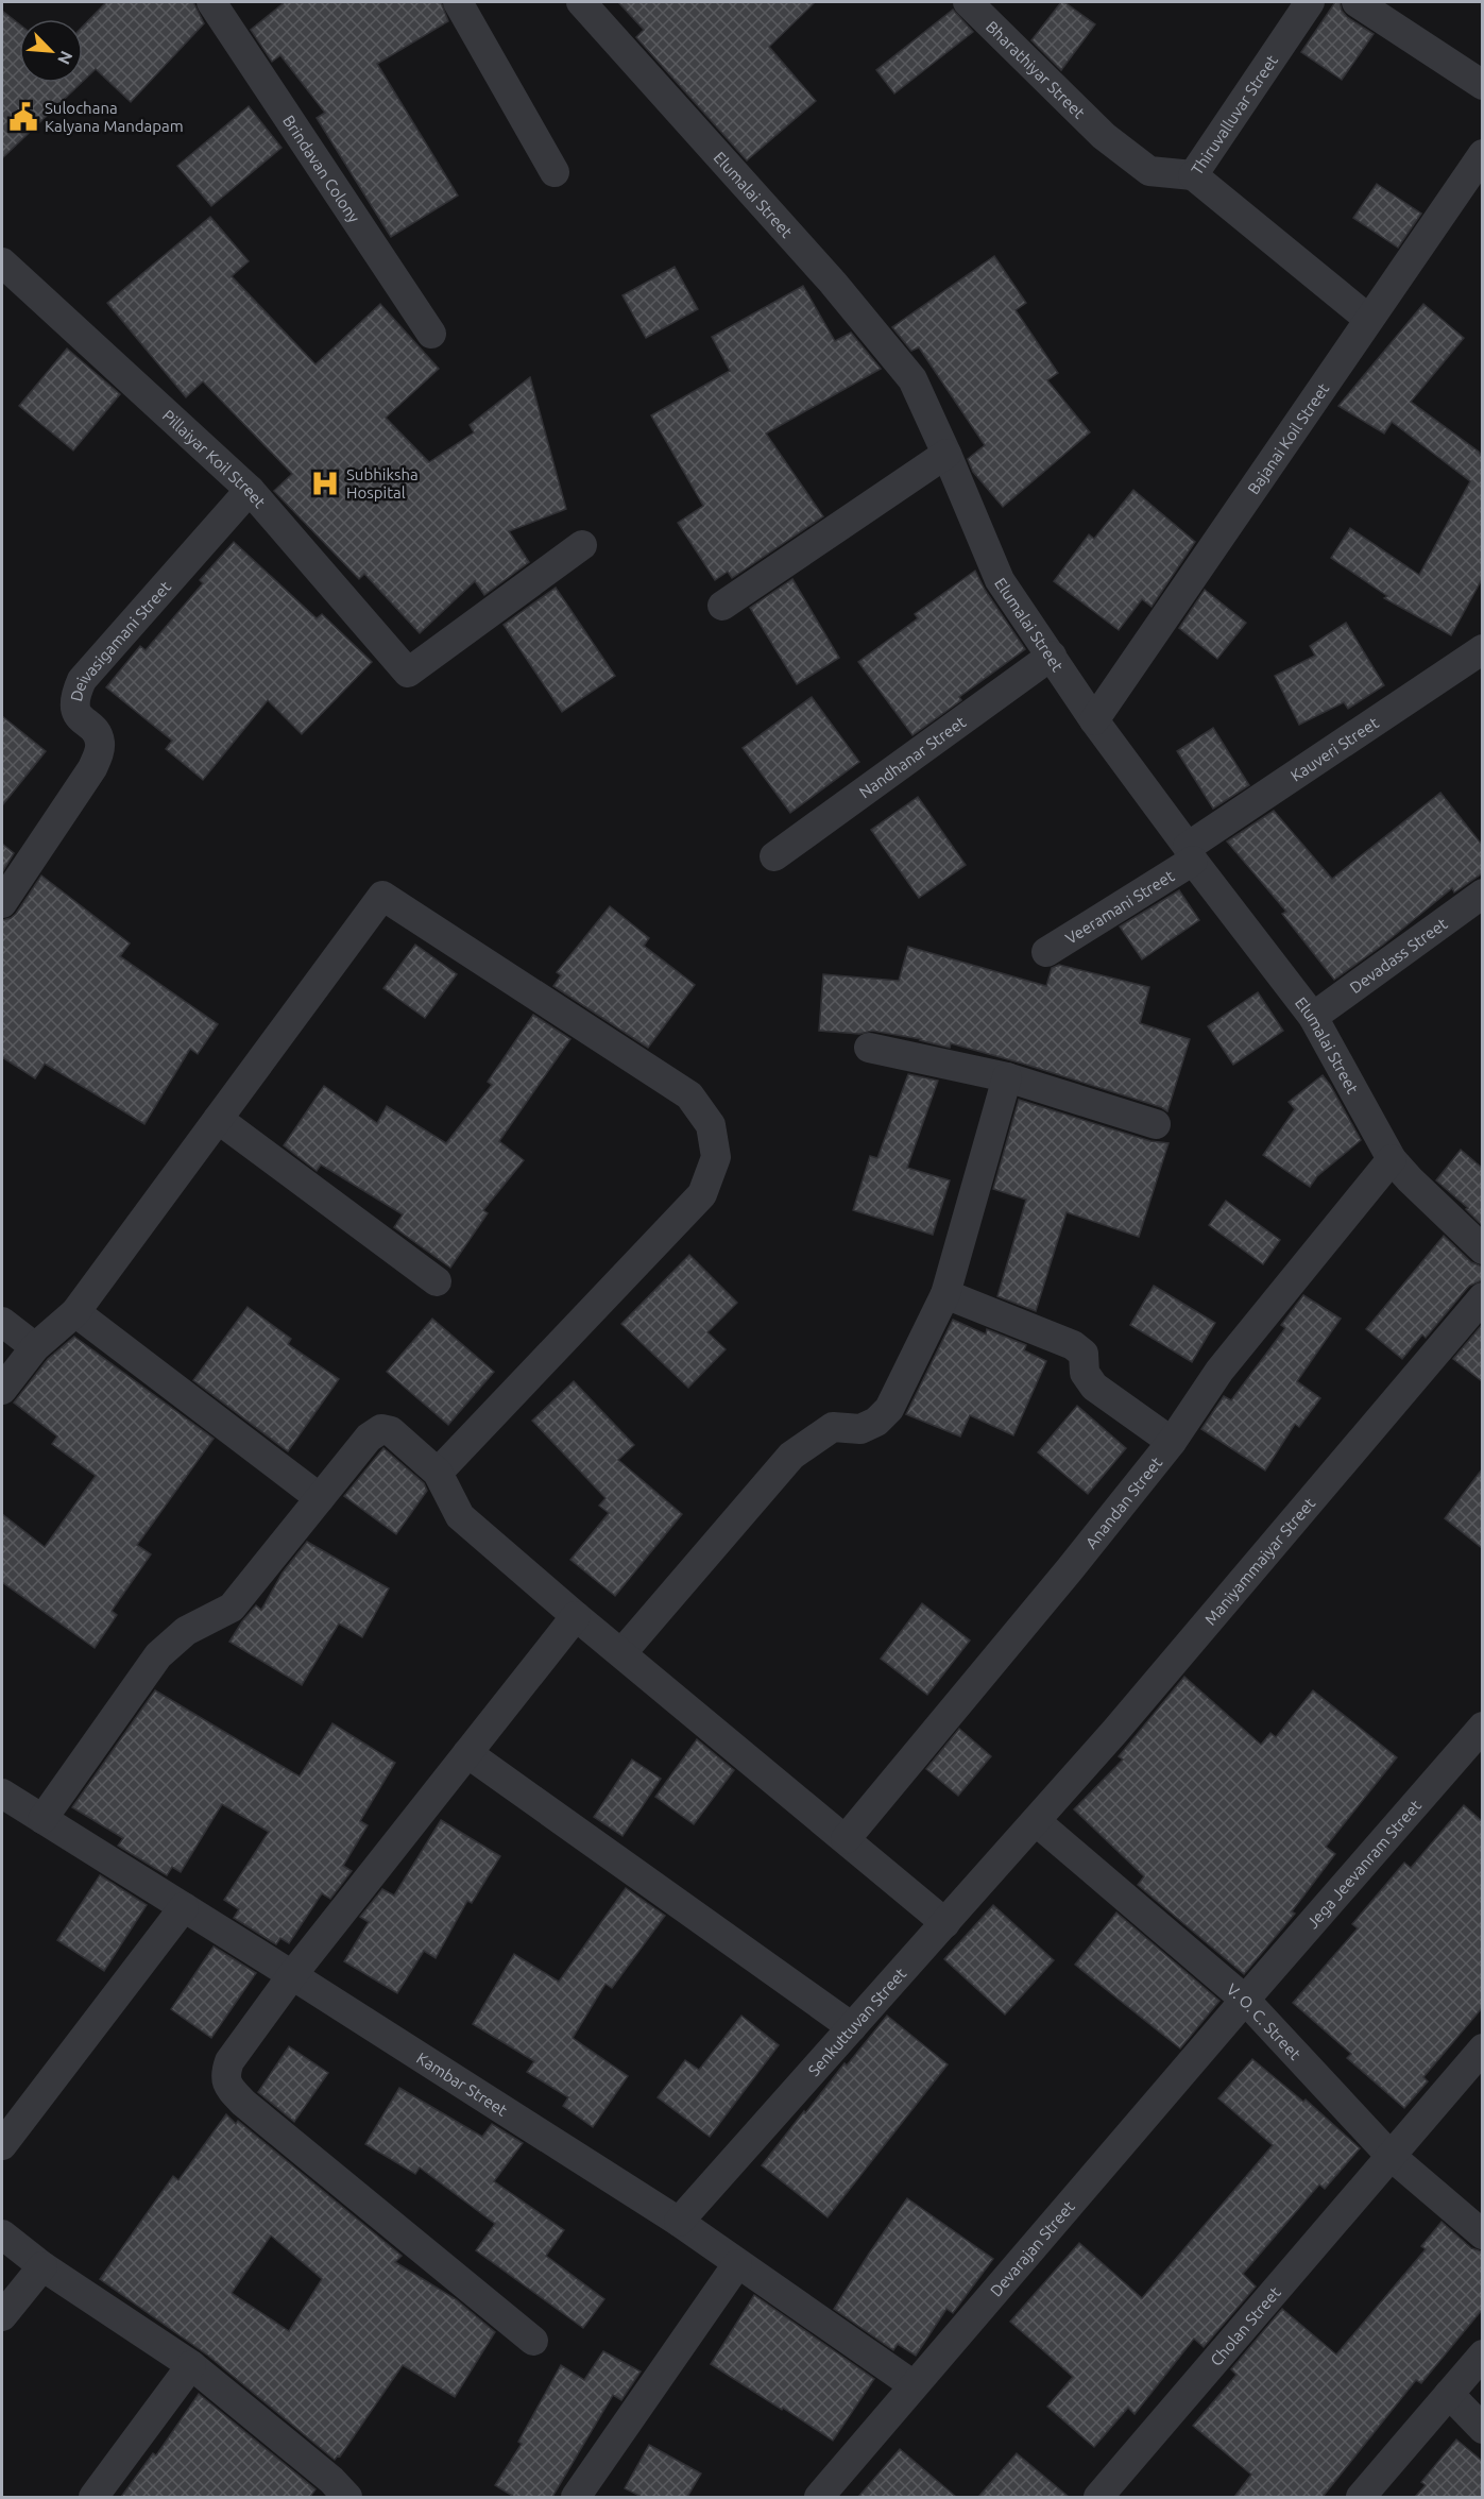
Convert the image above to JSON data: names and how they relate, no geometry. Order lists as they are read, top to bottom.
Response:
{
  "streets": {
    "street": [
      "Bharathiyar Street",
      "Thiruvalluvar Street",
      "Brindavan Colony",
      "Elumalai Street",
      "Bajanai Koil Street",
      "Pillaiyar Koil Street",
      "Deivasigamani Street",
      "Kauveri Street",
      "Nandhanar Street",
      "Veeramani Street",
      "Devadass Street",
      "Anandan Street",
      "Maniyammaiyar Street",
      "Jega Jeevanram Street",
      "Senkuttuvan Street",
      "V. O. C. Street",
      "Kambar Street",
      "Devarajan Street",
      "Cholan Street"
    ]
  },
  "crossings": [
    ["Bharathiyar Street", "Thiruvalluvar Street"],
    ["Elumalai Street", "Bajanai Koil Street"],
    ["Elumalai Street", "Kauveri Street"],
    ["Elumalai Street", "Nandhanar Street"],
    ["Elumalai Street", "Veeramani Street"],
    ["Elumalai Street", "Devadass Street"],
    ["Elumalai Street", "Anandan Street"],
    ["Pillaiyar Koil Street", "Deivasigamani Street"],
    ["Kauveri Street", "Veeramani Street"],
    ["Maniyammaiyar Street", "Senkuttuvan Street"],
    ["Maniyammaiyar Street", "V. O. C. Street"],
    ["Jega Jeevanram Street", "V. O. C. Street"],
    ["Jega Jeevanram Street", "Devarajan Street"],
    ["Senkuttuvan Street", "V. O. C. Street"],
    ["Senkuttuvan Street", "Kambar Street"],
    ["V. O. C. Street", "Devarajan Street"],
    ["V. O. C. Street", "Cholan Street"],
    ["Kambar Street", "Devarajan Street"]
  ],
  "places": {
    "public building": ["Sulochana Kalyana Mandapam"],
    "hospital": ["Subhiksha Hospital"]
  },
  "north": "bottom right"
}
